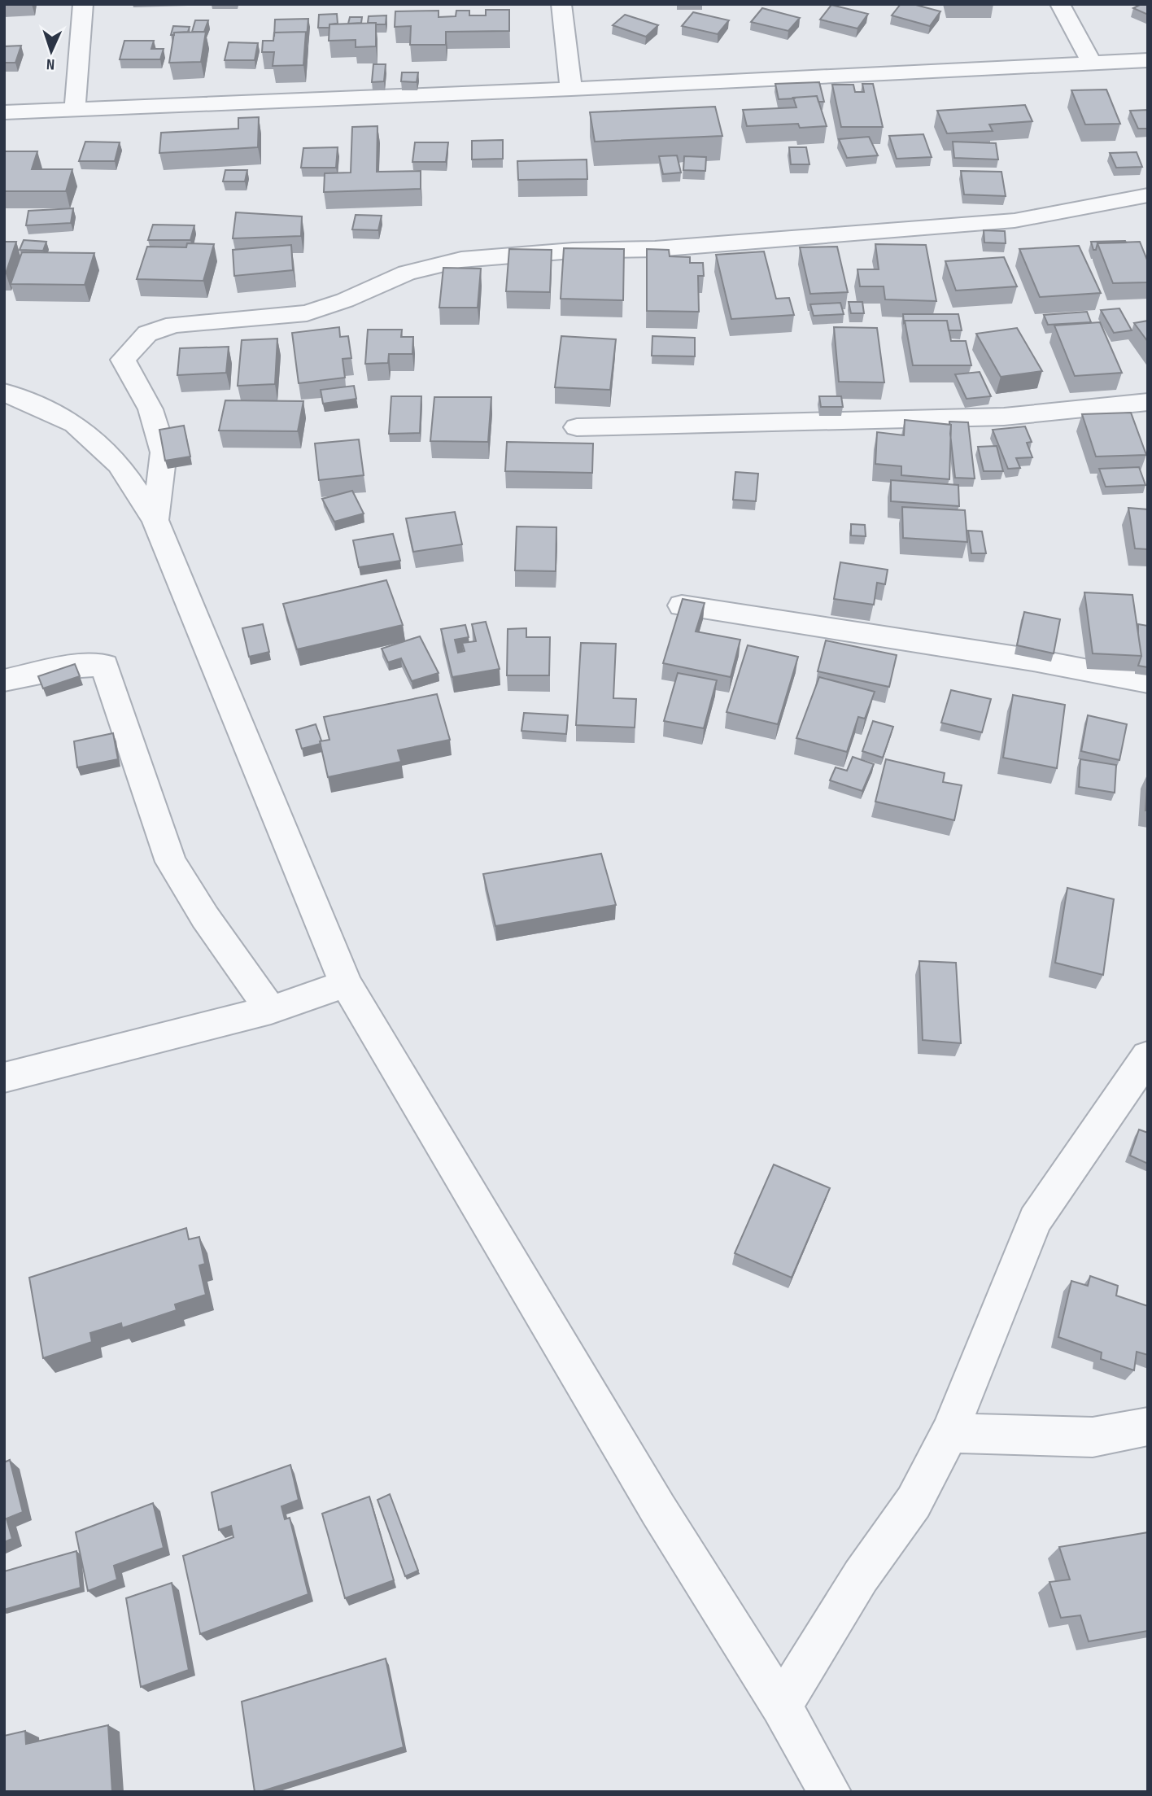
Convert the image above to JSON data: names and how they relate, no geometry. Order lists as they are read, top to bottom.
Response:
{
  "north": "bottom"
}
